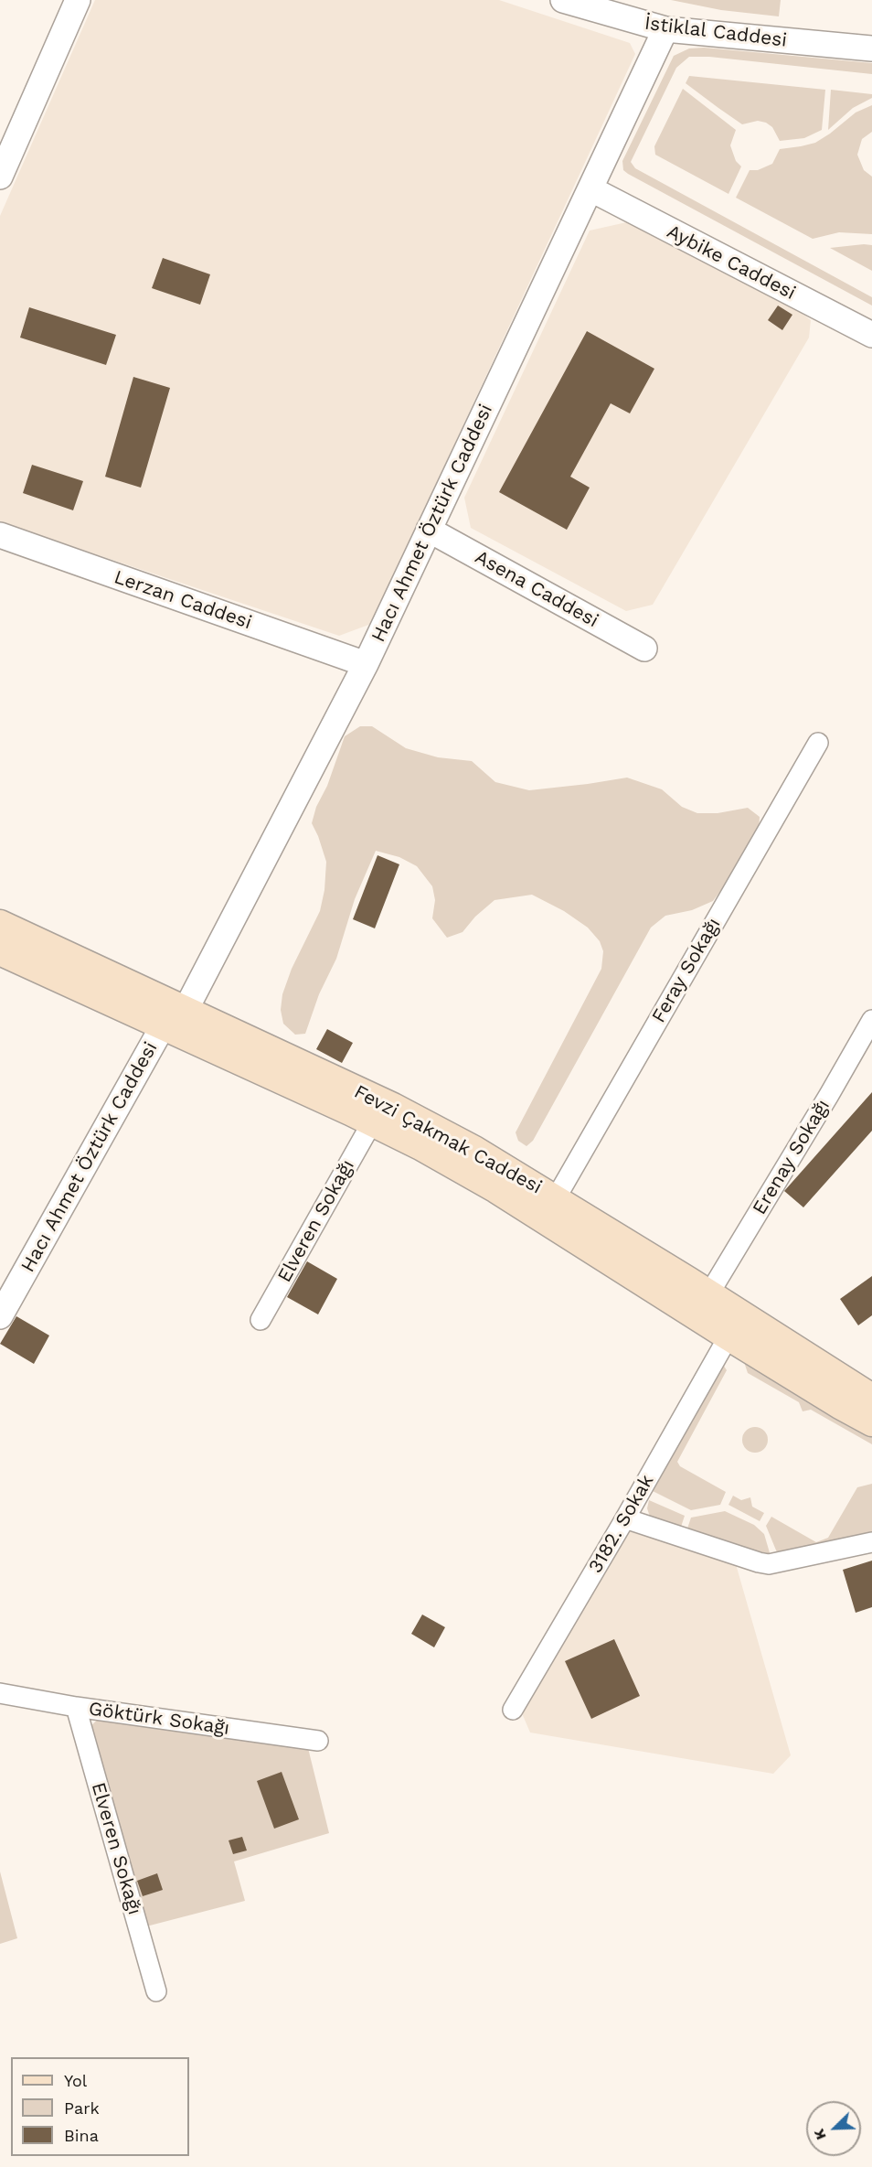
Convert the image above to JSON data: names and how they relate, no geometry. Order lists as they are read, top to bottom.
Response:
{
  "streets": {
    "main road": ["Fevzi Çakmak Caddesi"],
    "street": [
      "İstiklal Caddesi",
      "Aybike Caddesi",
      "Hacı Ahmet Öztürk Caddesi",
      "Asena Caddesi",
      "Lerzan Caddesi",
      "Feray Sokağı",
      "Erenay Sokağı",
      "Elveren Sokağı",
      "3182. Sokak",
      "Göktürk Sokağı"
    ]
  },
  "crossings": [
    ["İstiklal Caddesi", "Hacı Ahmet Öztürk Caddesi"],
    ["Aybike Caddesi", "Hacı Ahmet Öztürk Caddesi"],
    ["Hacı Ahmet Öztürk Caddesi", "Asena Caddesi"],
    ["Hacı Ahmet Öztürk Caddesi", "Lerzan Caddesi"],
    ["Hacı Ahmet Öztürk Caddesi", "Fevzi Çakmak Caddesi"],
    ["Feray Sokağı", "Fevzi Çakmak Caddesi"],
    ["Fevzi Çakmak Caddesi", "Erenay Sokağı"],
    ["Fevzi Çakmak Caddesi", "Elveren Sokağı"],
    ["Fevzi Çakmak Caddesi", "3182. Sokak"],
    ["Elveren Sokağı", "Göktürk Sokağı"]
  ],
  "legend": ["Yol", "Park", "Bina"],
  "north": "bottom left"
}
